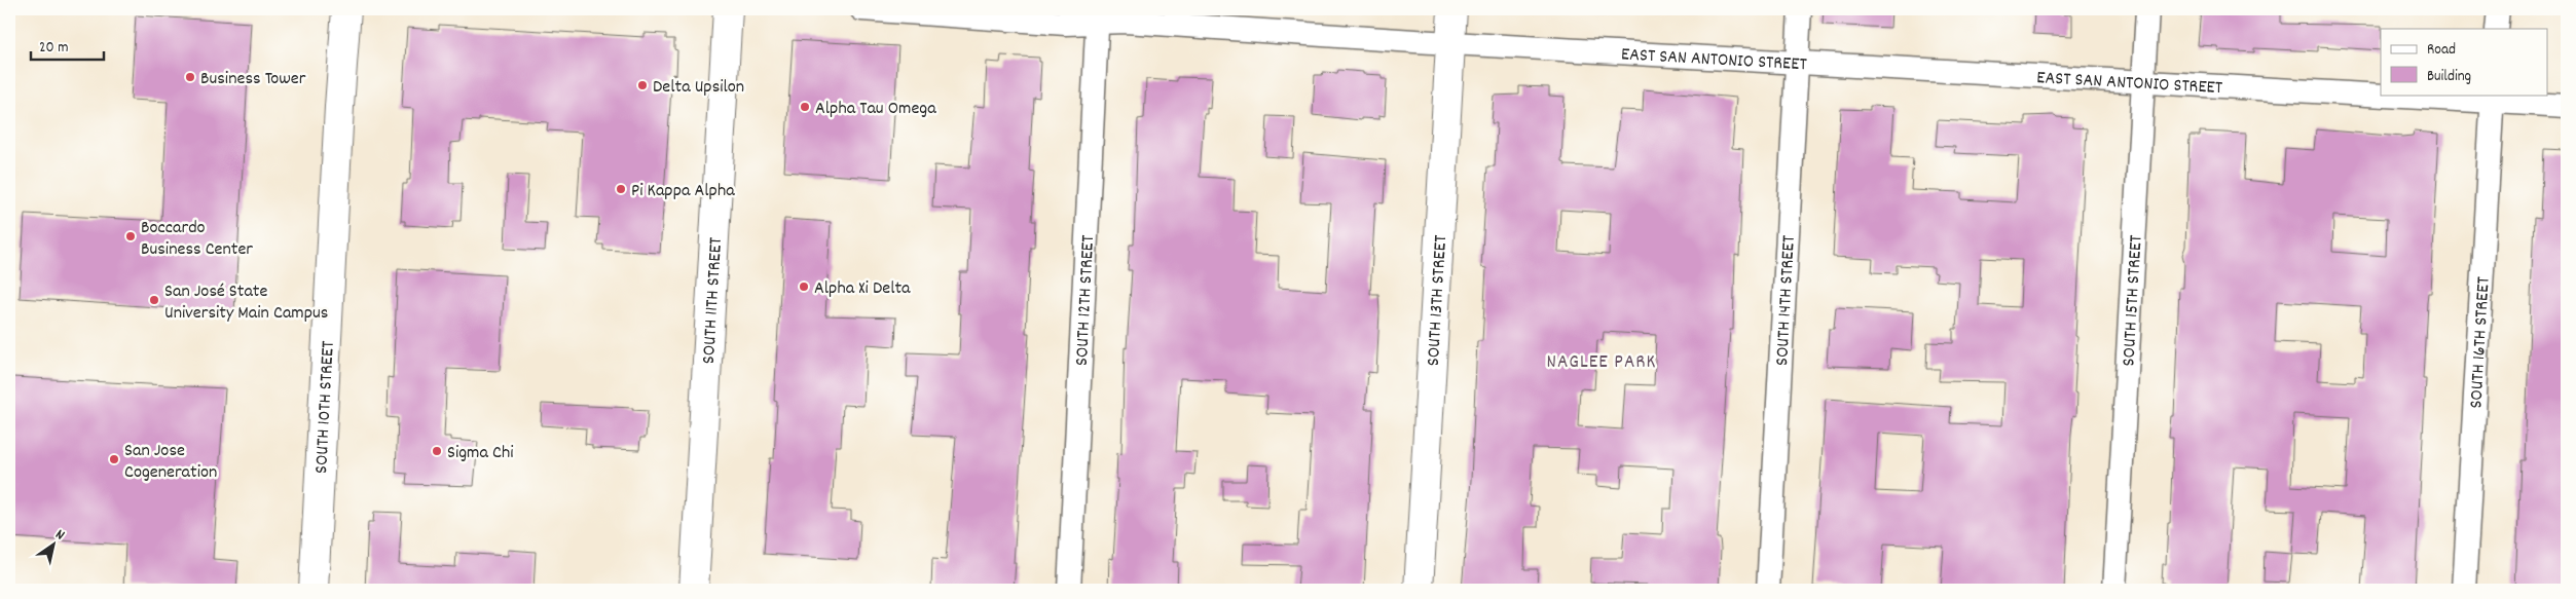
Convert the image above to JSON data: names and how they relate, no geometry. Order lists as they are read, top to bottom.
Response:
{
  "streets": {
    "main road": ["SOUTH 11TH STREET", "SOUTH 13TH STREET", "SOUTH 10TH STREET"],
    "street": [
      "EAST SAN ANTONIO STREET",
      "SOUTH 12TH STREET",
      "SOUTH 14TH STREET",
      "SOUTH 15TH STREET",
      "SOUTH 16TH STREET"
    ]
  },
  "crossings": [
    ["EAST SAN ANTONIO STREET", "SOUTH 12TH STREET"],
    ["EAST SAN ANTONIO STREET", "SOUTH 14TH STREET"],
    ["EAST SAN ANTONIO STREET", "SOUTH 15TH STREET"],
    ["EAST SAN ANTONIO STREET", "SOUTH 13TH STREET"],
    ["EAST SAN ANTONIO STREET", "SOUTH 16TH STREET"]
  ],
  "districts": ["NAGLEE PARK"],
  "places": [
    "Business Tower",
    "Delta Upsilon",
    "Alpha Tau Omega",
    "Pi Kappa Alpha",
    "Boccardo Business Center",
    "Alpha Xi Delta",
    "San José State University Main Campus",
    "Sigma Chi",
    "San Jose Cogeneration"
  ],
  "legend": ["Road", "Building"],
  "scale_bar": "20 m",
  "north": "top right"
}
